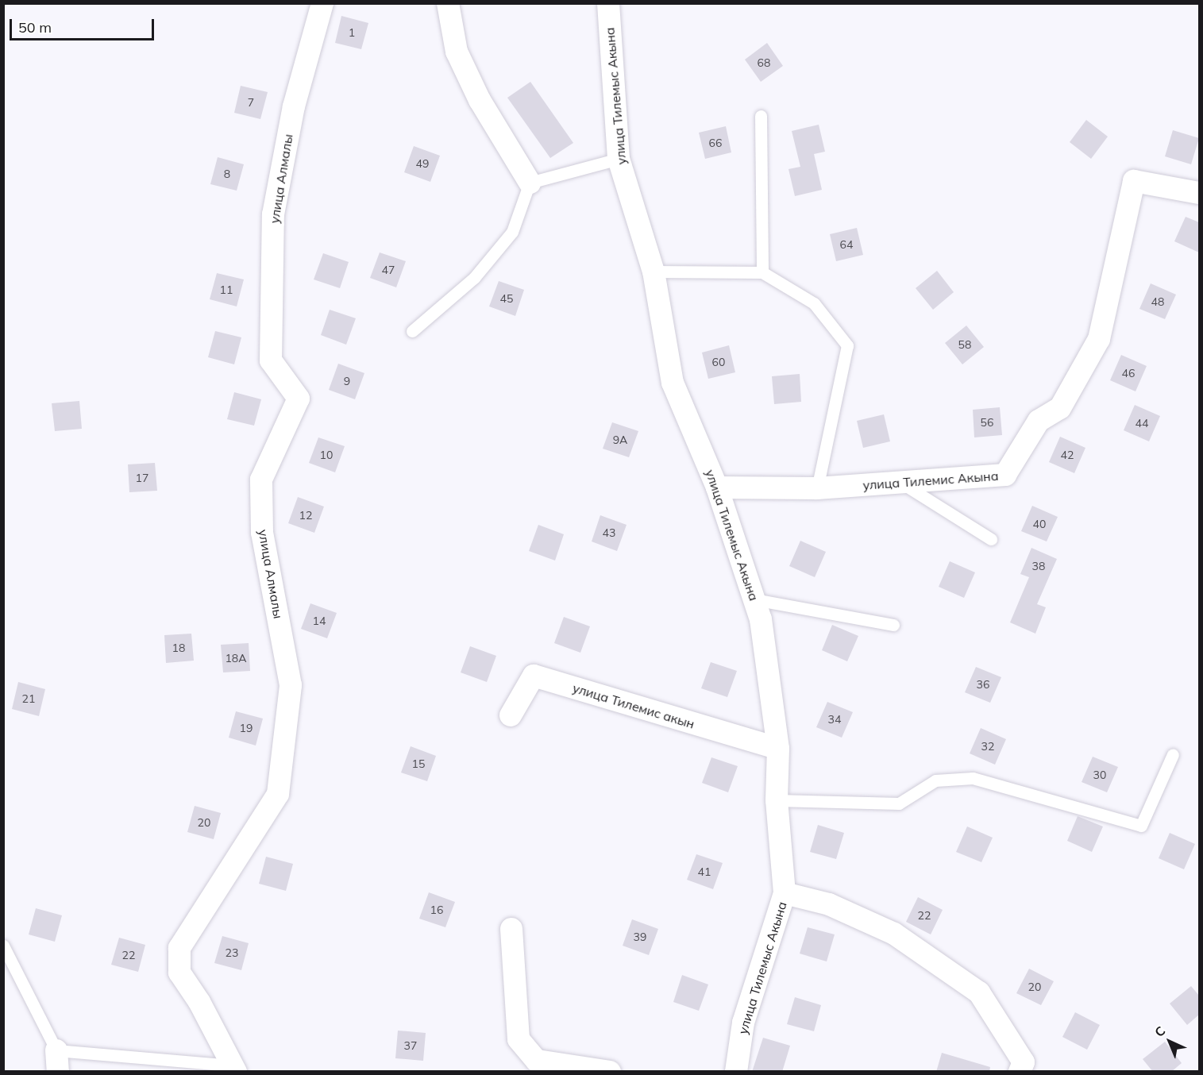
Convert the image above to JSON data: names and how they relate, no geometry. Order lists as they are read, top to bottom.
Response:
{
  "streets": {
    "street": [
      "улица Тилемыс Акына",
      "улица Алмалы",
      "улица Тилемис Акына",
      "улица Тилемис акын"
    ]
  },
  "crossings": [
    ["улица Тилемыс Акына", "улица Тилемис Акына"],
    ["улица Тилемыс Акына", "улица Тилемис акын"]
  ],
  "house_numbers": [
    "1",
    "68",
    "7",
    "66",
    "49",
    "8",
    "64",
    "47",
    "11",
    "45",
    "48",
    "58",
    "60",
    "46",
    "9",
    "56",
    "44",
    "9А",
    "10",
    "42",
    "17",
    "12",
    "40",
    "43",
    "38",
    "14",
    "18",
    "18А",
    "36",
    "21",
    "34",
    "19",
    "32",
    "15",
    "30",
    "20",
    "41",
    "16",
    "22",
    "39",
    "23",
    "22",
    "20",
    "37"
  ],
  "scale_bar": "50 m",
  "north": "top left"
}
